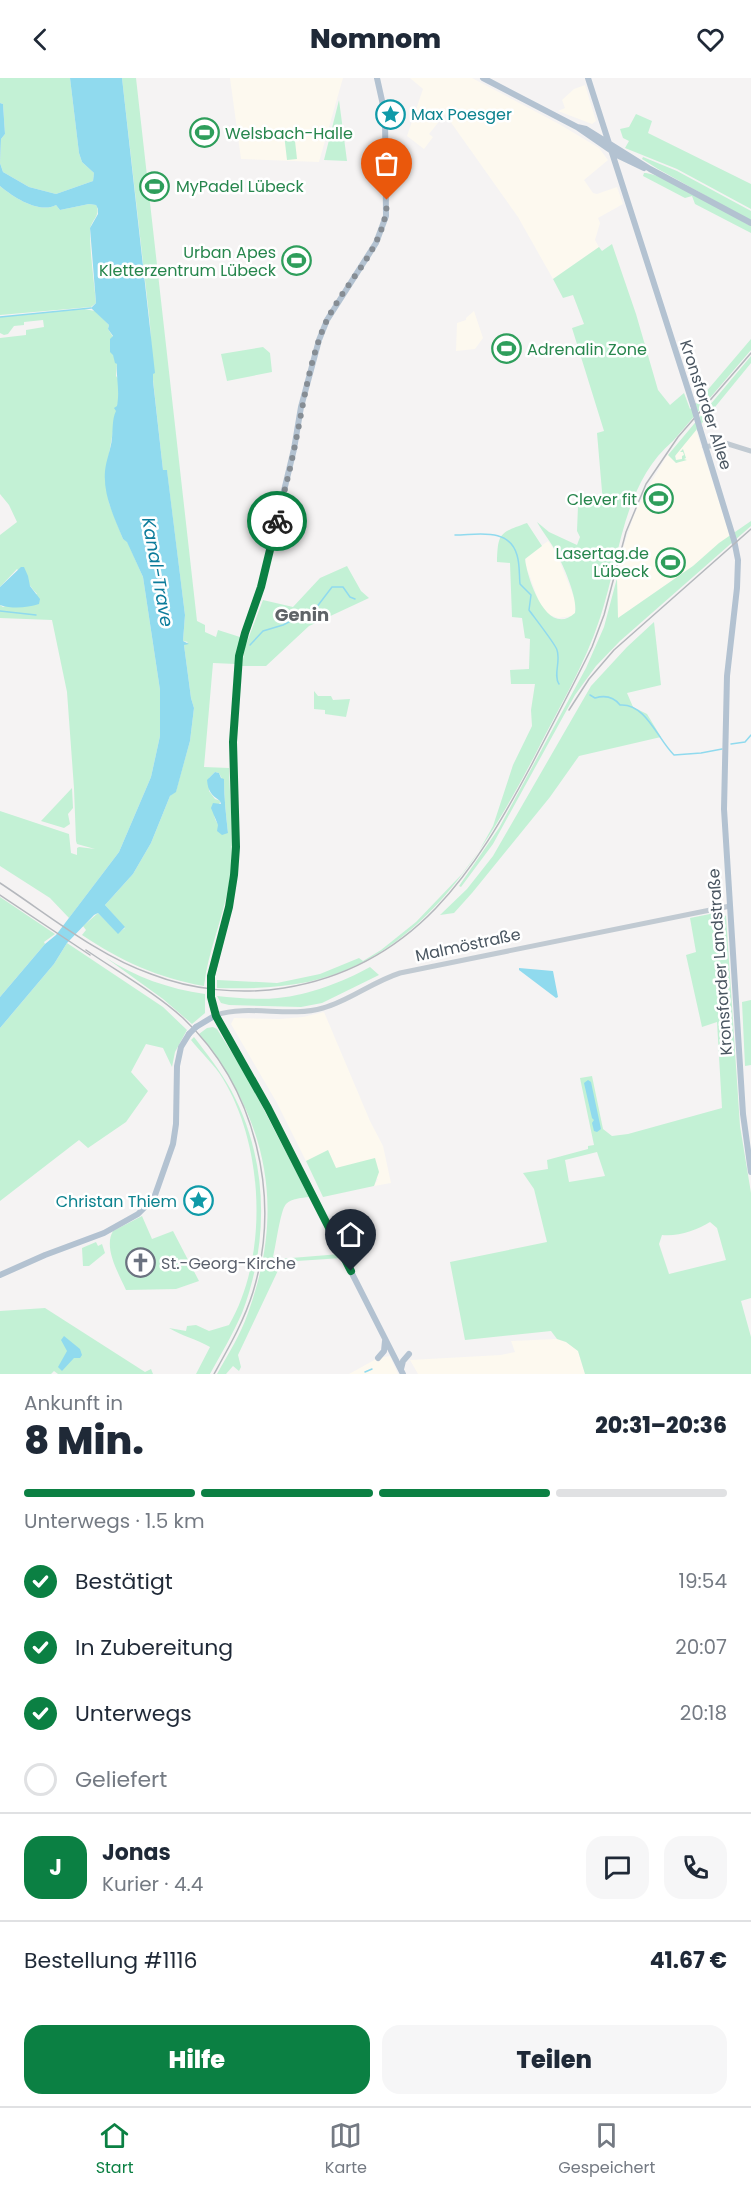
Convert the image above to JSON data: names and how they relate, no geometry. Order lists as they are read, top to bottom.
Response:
{
  "streets": {
    "main road": ["Kronsforder Allee", "Kronsforder Landstraße"],
    "street": ["Malmöstraße"]
  },
  "crossings": [
    ["Kronsforder Allee", "Kronsforder Landstraße"],
    ["Malmöstraße", "Kronsforder Landstraße"]
  ],
  "districts": ["Genin"],
  "water": ["Kanal-Trave"],
  "places": {
    "place": ["Max Poesger", "Christan Thiem"],
    "sports": [
      "Welsbach-Halle",
      "MyPadel Lübeck",
      "Urban Apes Kletterzentrum Lübeck",
      "Adrenalin Zone",
      "Clever fit",
      "Lasertag.de Lübeck"
    ],
    "church": ["St.-Georg-Kirche"]
  },
  "page": {
    "header": "Nomnom",
    "heading": ["8 Min.", "Ankunft in", "20:31–20:36"],
    "panel": [
      "Jonas",
      "Kurier · 4.4",
      "Bestellung #1116",
      "41.67 €"
    ],
    "bar": "Unterwegs · 1.5 km",
    "list": [
      ["Bestätigt", "19:54"],
      ["In Zubereitung", "20:07"],
      ["Unterwegs", "20:18"],
      "Geliefert"
    ],
    "round": "J",
    "buttons": ["Hilfe", "Teilen"],
    "tabs": ["Start", "Karte", "Gespeichert"]
  }
}
